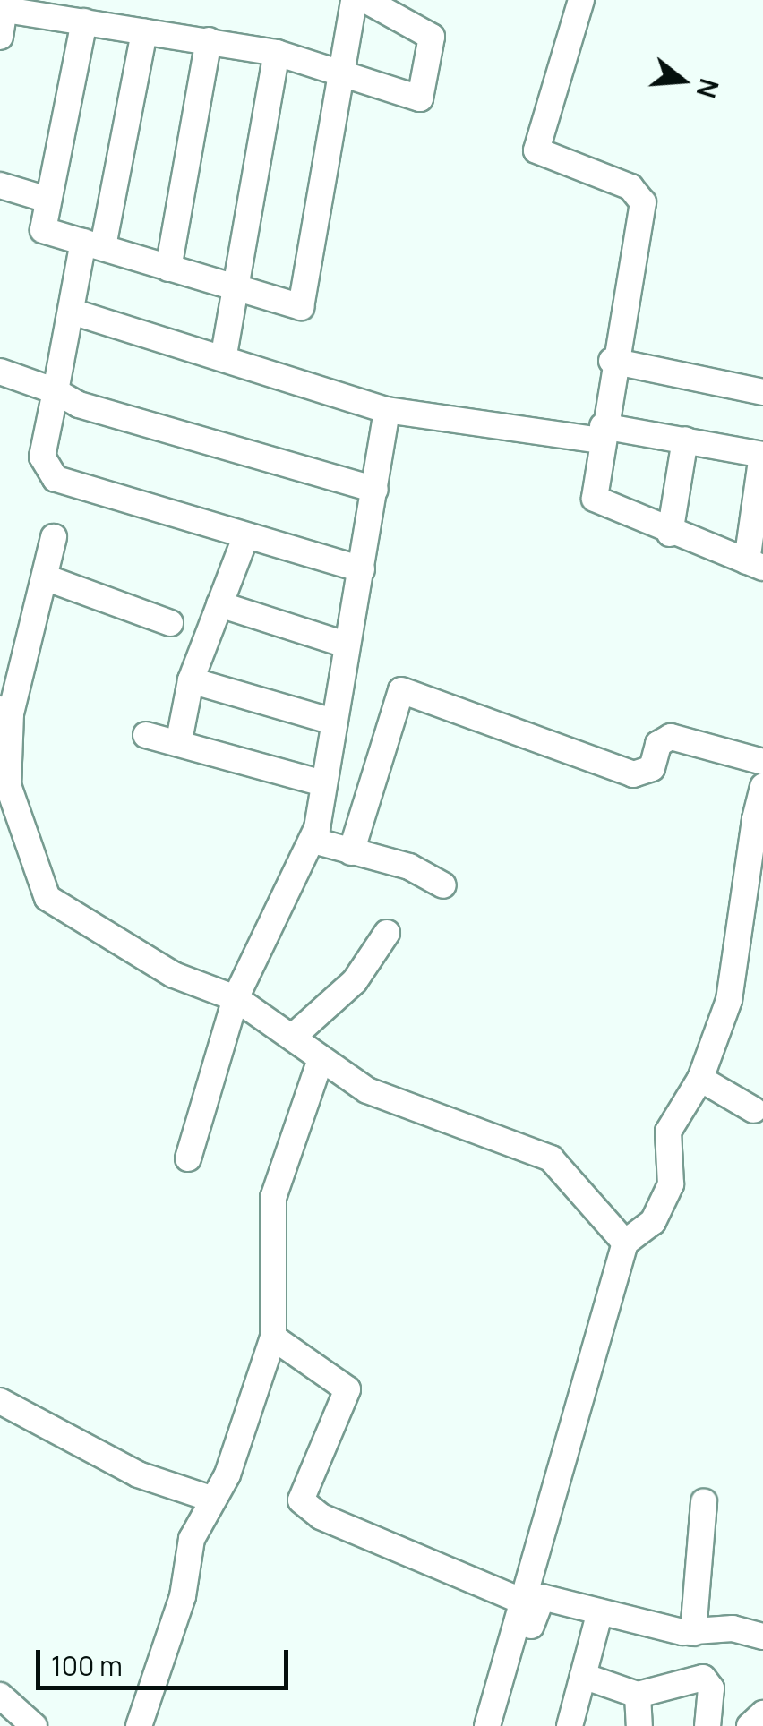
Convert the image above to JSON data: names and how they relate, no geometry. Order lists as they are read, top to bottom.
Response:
{
  "scale_bar": "100 m",
  "north": "right"
}
